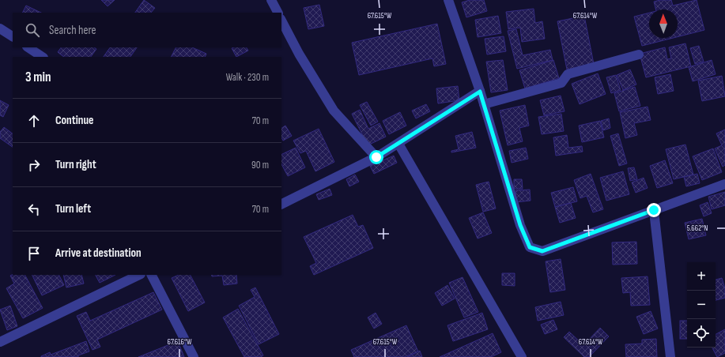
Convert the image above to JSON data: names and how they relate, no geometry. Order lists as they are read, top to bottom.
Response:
{
  "north": "top",
  "page": {
    "search": "Search here",
    "heading": ["3 min", "Walk · 230 m"],
    "list": [
      ["Continue", "70 m"],
      ["Turn right", "90 m"],
      ["Turn left", "70 m"],
      "Arrive at destination"
    ],
    "map_buttons": ["+", "−"]
  },
  "coordinates": [
    "67.615°W",
    "67.614°W",
    "5.662°N",
    "67.616°W"
  ]
}
